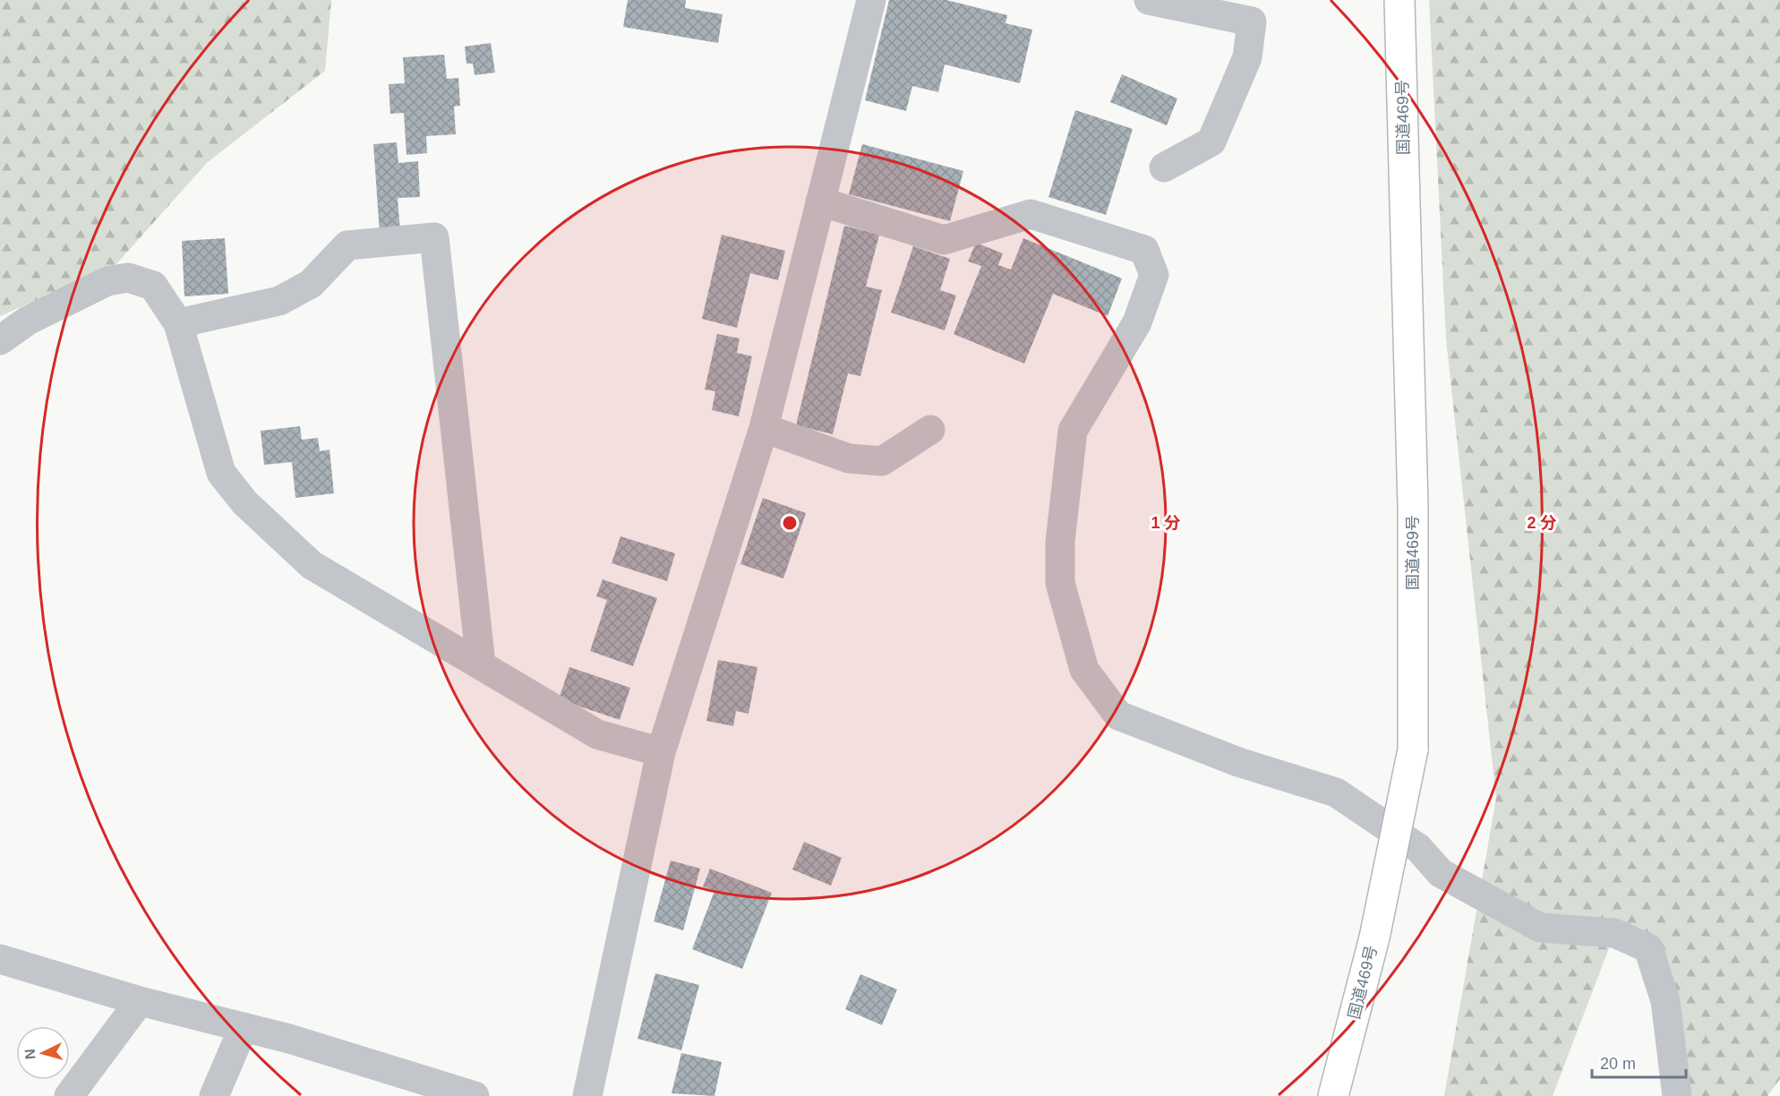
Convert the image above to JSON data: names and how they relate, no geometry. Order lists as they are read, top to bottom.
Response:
{
  "streets": {
    "highway": ["国道469号"]
  },
  "scale_bar": "20 m",
  "north": "left",
  "rings": ["1 分", "2 分"]
}
